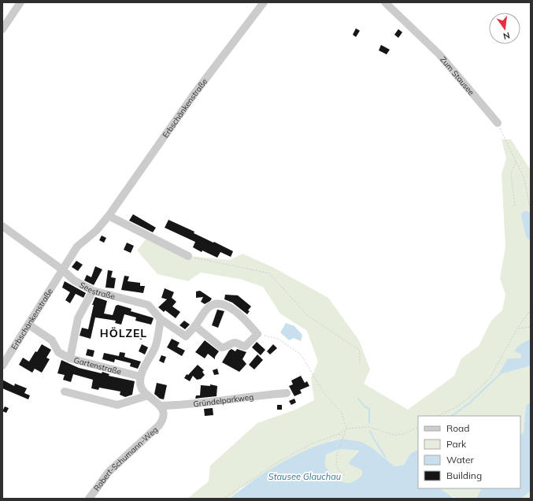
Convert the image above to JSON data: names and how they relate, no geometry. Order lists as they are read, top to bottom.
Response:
{
  "streets": {
    "street": [
      "Zum Stausee",
      "Erbschänkenstraße",
      "Seestraße",
      "Gartenstraße",
      "Gründelparkweg",
      "Robert-Schumann-Weg"
    ]
  },
  "crossings": [
    ["Erbschänkenstraße", "Seestraße"],
    ["Seestraße", "Gartenstraße"],
    ["Gründelparkweg", "Robert-Schumann-Weg"]
  ],
  "districts": ["HÖLZEL"],
  "water": ["Stausee Glauchau"],
  "legend": [
    "Road",
    "Park",
    "Water",
    "Building"
  ],
  "north": "bottom"
}
